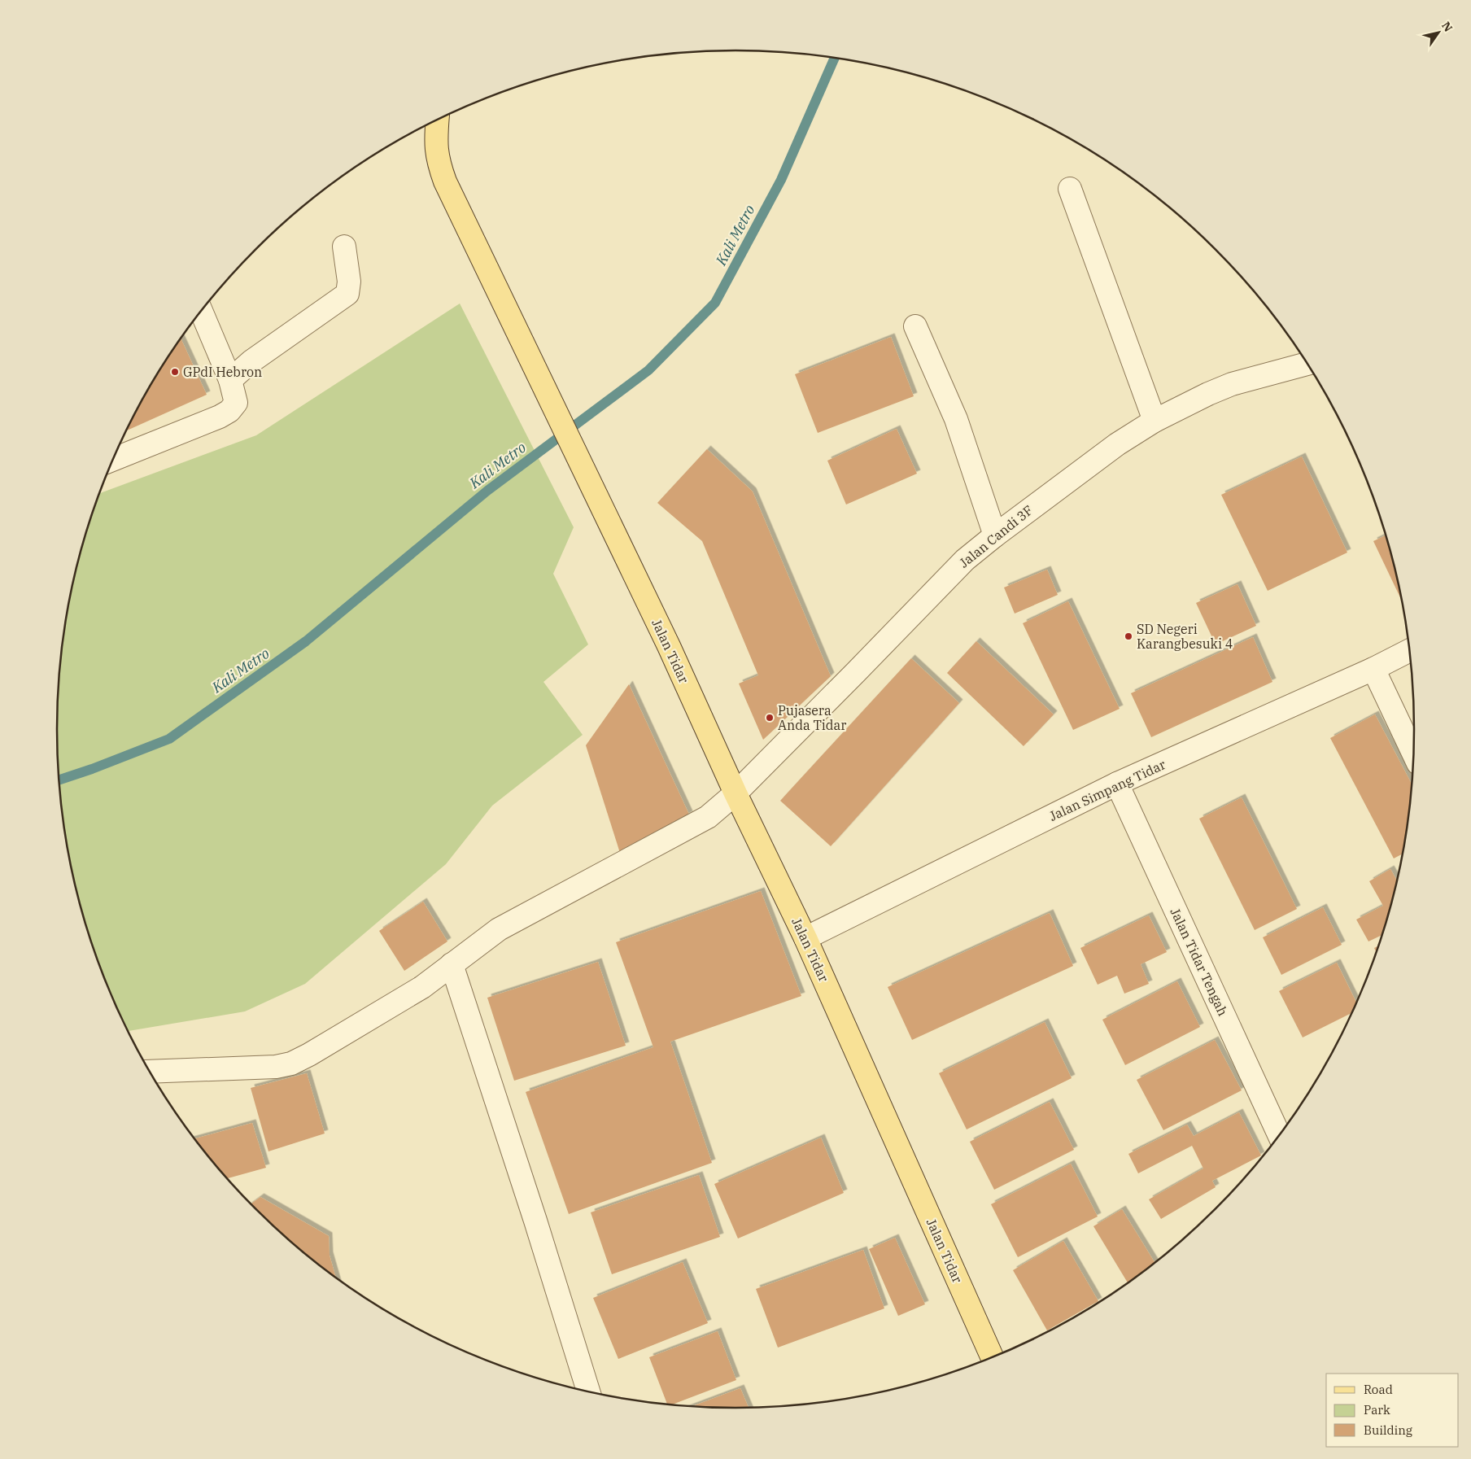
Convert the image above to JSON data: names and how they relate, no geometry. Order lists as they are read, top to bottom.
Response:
{
  "streets": {
    "main road": ["Jalan Tidar"],
    "street": ["Jalan Candi 3F", "Jalan Simpang Tidar", "Jalan Tidar Tengah"]
  },
  "crossings": [
    ["Jalan Candi 3F", "Jalan Tidar"],
    ["Jalan Tidar", "Jalan Simpang Tidar"],
    ["Jalan Simpang Tidar", "Jalan Tidar Tengah"]
  ],
  "water": ["Kali Metro"],
  "places": ["GPdI Hebron", "SD Negeri Karangbesuki 4", "Pujasera Anda Tidar"],
  "legend": ["Road", "Park", "Building"],
  "north": "top right"
}
